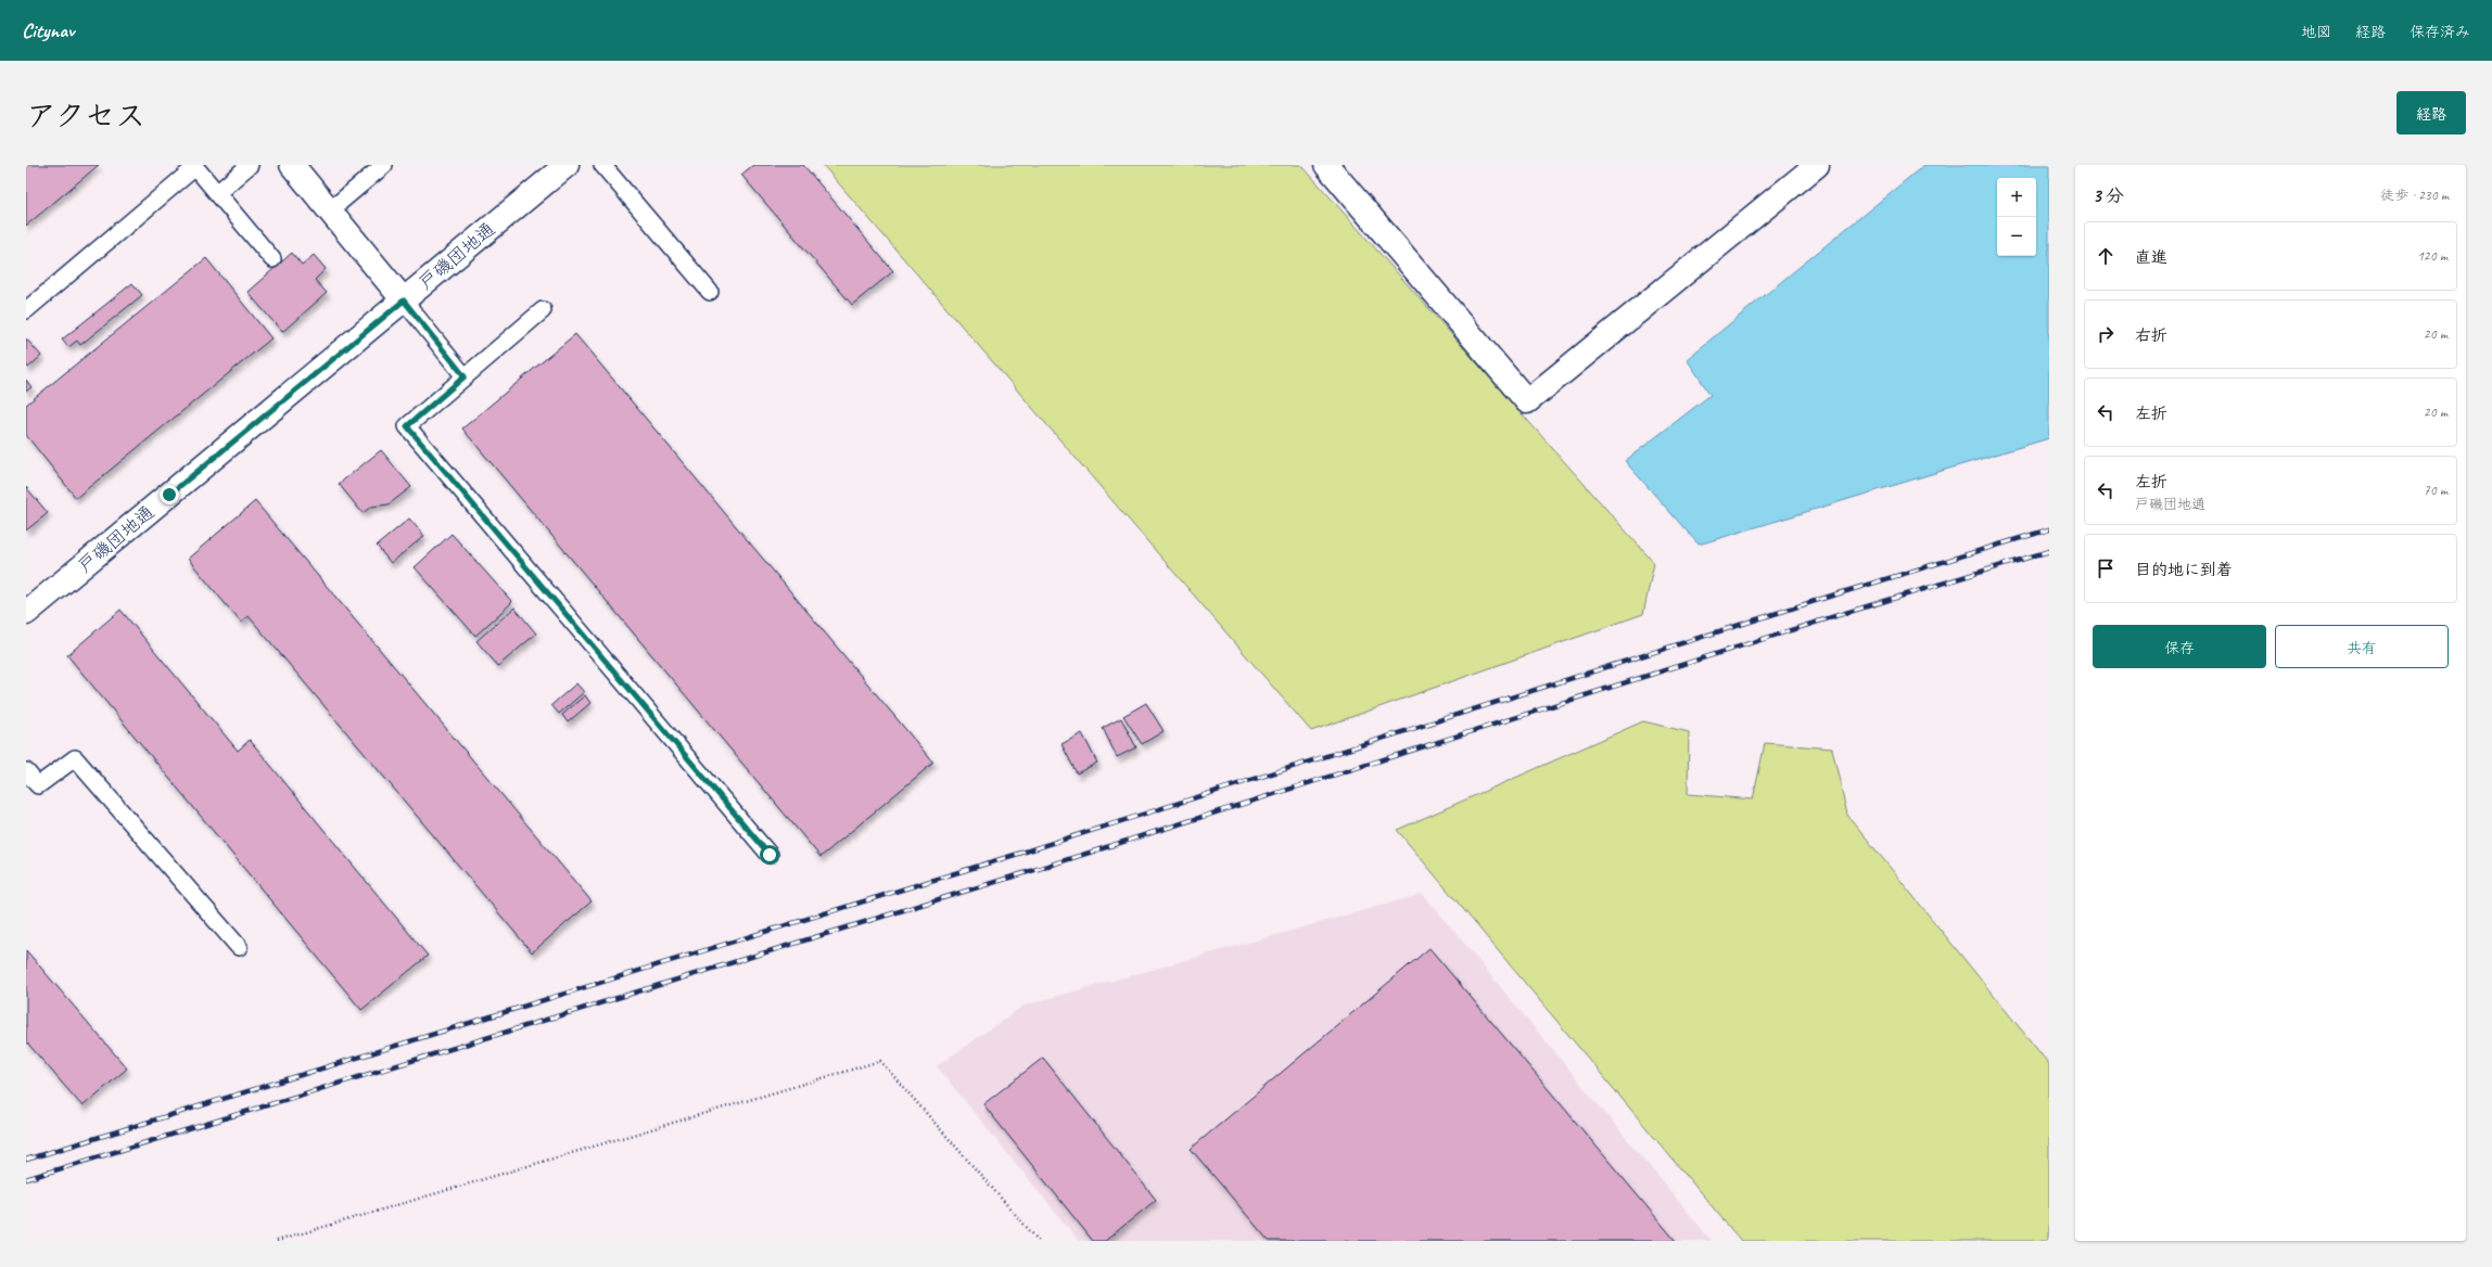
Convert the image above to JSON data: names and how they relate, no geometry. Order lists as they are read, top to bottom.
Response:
{
  "streets": {
    "street": ["戸磯団地通"]
  },
  "page": {
    "header": "Citynav",
    "nav": ["地図", "経路", "保存済み"],
    "title": "アクセス",
    "buttons": [
      "経路",
      ["保存", "共有"]
    ],
    "heading": ["3 分", "徒歩 · 230 m"],
    "map_buttons": ["+", "−"],
    "list": [
      ["直進", "120 m"],
      ["右折", "20 m"],
      ["左折", "20 m"],
      ["左折", "戸磯団地通", "70 m"],
      "目的地に到着"
    ]
  }
}
